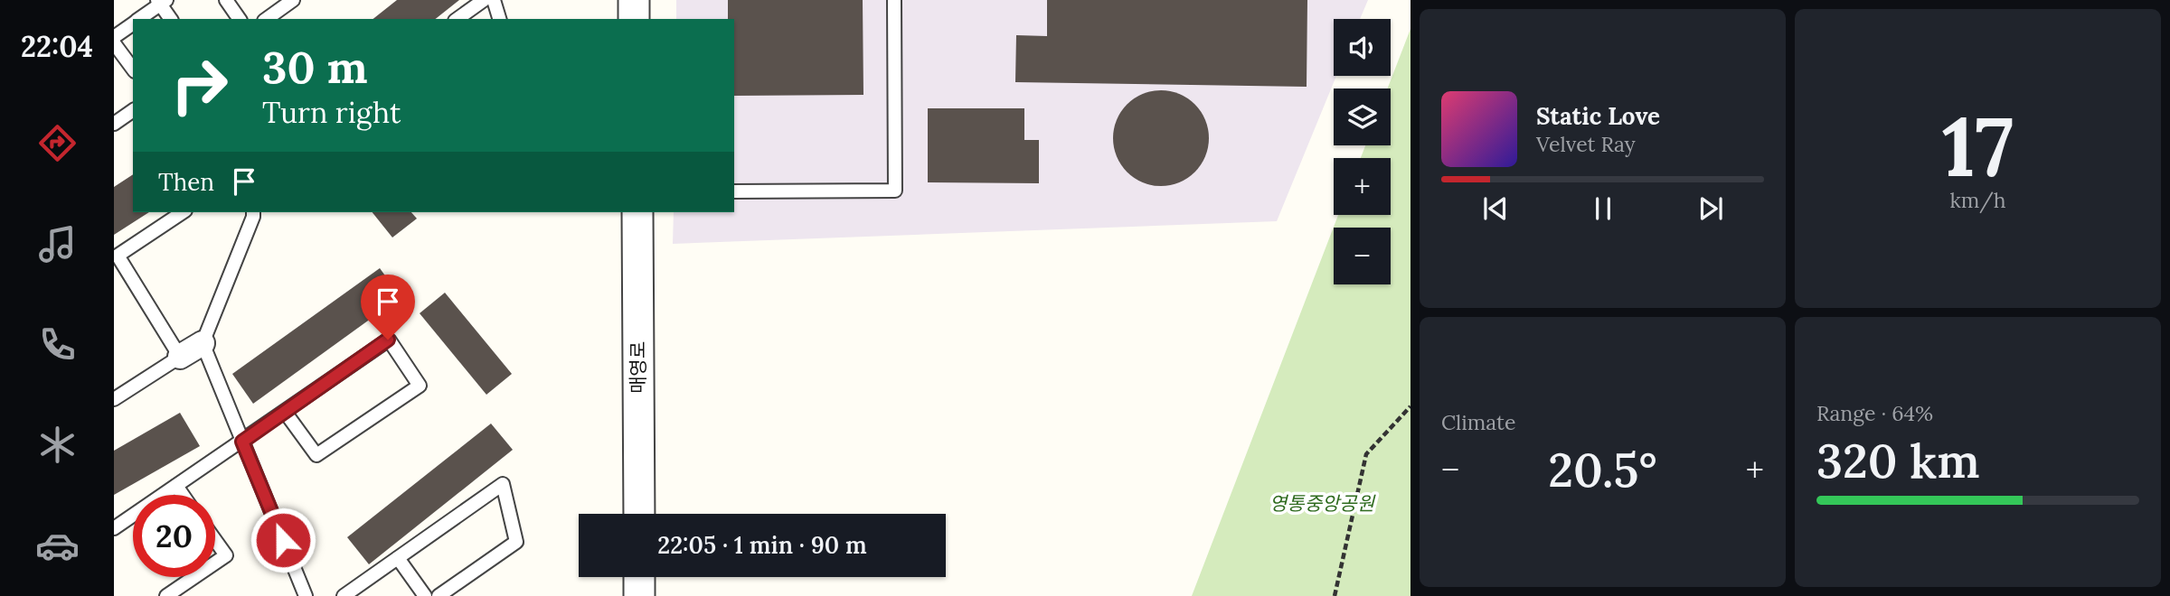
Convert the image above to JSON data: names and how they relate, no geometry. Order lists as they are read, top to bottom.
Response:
{
  "streets": {
    "street": ["매영로"]
  },
  "parks": ["영통중앙공원"],
  "page": {
    "tabs": "22:04",
    "tile": [
      ["17", "km/h"],
      "Climate",
      ["Range · 64%", "320 km"]
    ],
    "map_buttons": ["+", "−"],
    "turn": ["30 m", "Turn right"],
    "song": ["Static Love", "Velvet Ray"],
    "then": "Then",
    "heat": ["−", "20.5°", "+"],
    "limit": "20",
    "trip": "22:05 · 1 min · 90 m"
  }
}
